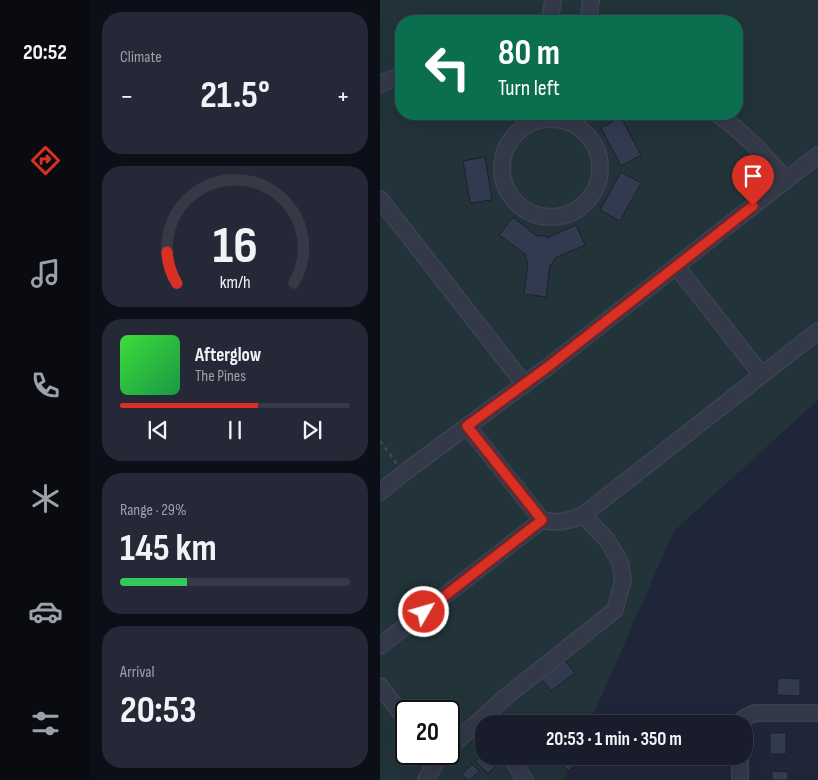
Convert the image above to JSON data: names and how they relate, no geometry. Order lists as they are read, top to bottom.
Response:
{
  "page": {
    "tabs": "20:52",
    "tile": [
      "Climate",
      ["Range · 29%", "145 km"],
      ["Arrival", "20:53"]
    ],
    "turn": ["80 m", "Turn left"],
    "heat": ["−", "21.5°", "+"],
    "song": ["Afterglow", "The Pines"],
    "limit": "20",
    "trip": "20:53 · 1 min · 350 m",
    "gauge": ["16", "km/h"]
  }
}
